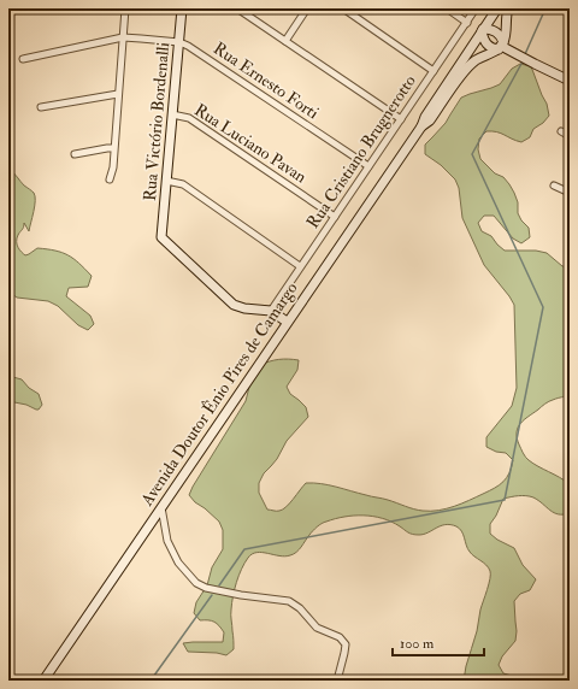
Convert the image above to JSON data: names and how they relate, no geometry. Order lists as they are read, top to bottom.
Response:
{
  "streets": {
    "main road": ["Rua Victório Bordenalli", "Avenida Doutor Ênio Pires de Camargo"],
    "street": ["Rua Ernesto Forti", "Rua Luciano Pavan", "Rua Cristiano Brugnerotto"]
  },
  "crossings": [
    ["Rua Ernesto Forti", "Rua Victório Bordenalli"],
    ["Rua Ernesto Forti", "Rua Cristiano Brugnerotto"],
    ["Rua Victório Bordenalli", "Rua Luciano Pavan"],
    ["Rua Victório Bordenalli", "Rua Cristiano Brugnerotto"],
    ["Rua Luciano Pavan", "Rua Cristiano Brugnerotto"]
  ],
  "scale_bar": "100 m"
}
